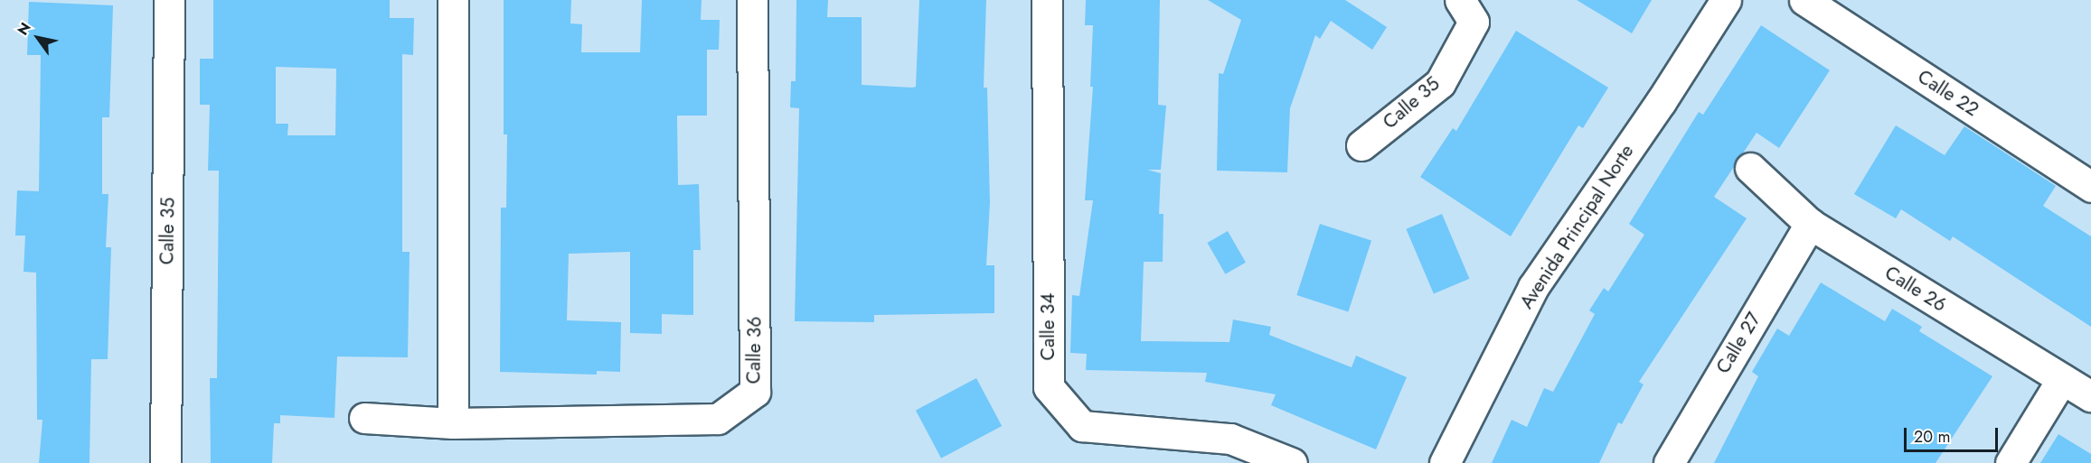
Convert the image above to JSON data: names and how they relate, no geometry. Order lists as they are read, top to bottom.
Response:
{
  "streets": {
    "street": [
      "Calle 22",
      "Calle 35",
      "Avenida Principal Norte",
      "Calle 26",
      "Calle 34",
      "Calle 27",
      "Calle 36"
    ]
  },
  "crossings": [
    ["Calle 26", "Calle 27"]
  ],
  "scale_bar": "20 m",
  "north": "top left"
}
